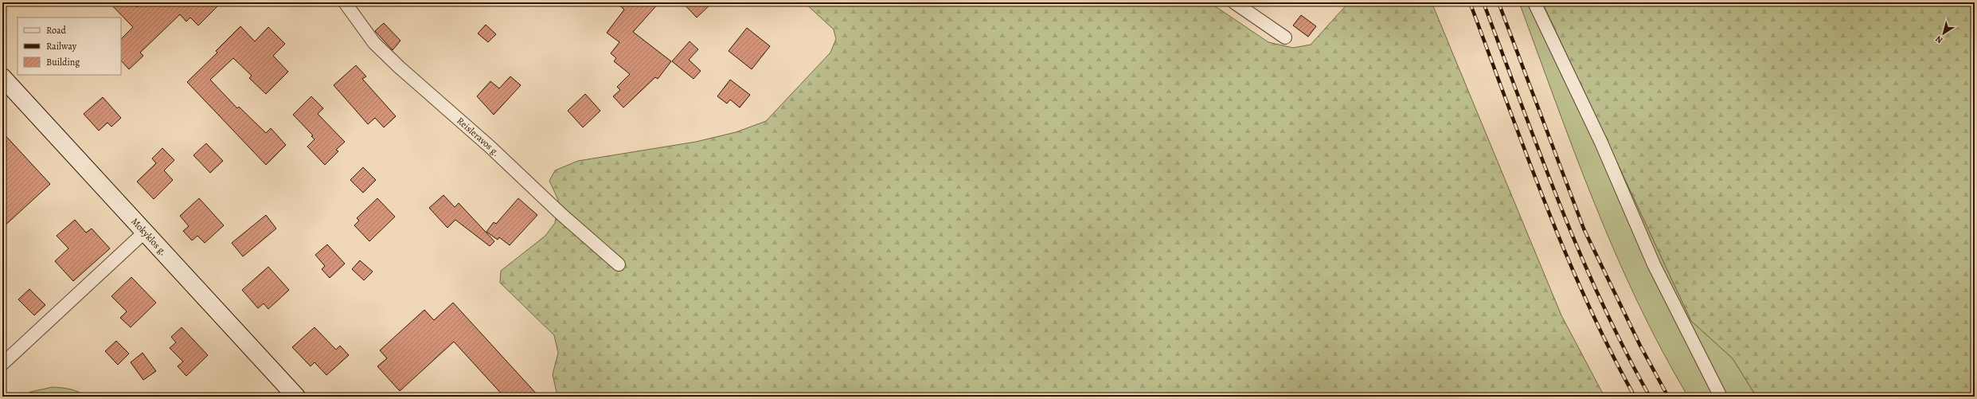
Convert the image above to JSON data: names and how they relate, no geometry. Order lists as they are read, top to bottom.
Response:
{
  "streets": {
    "main road": ["Mokyklos g."],
    "street": ["Reisleravos g."]
  },
  "legend": ["Road", "Railway", "Building"],
  "north": "bottom left"
}
